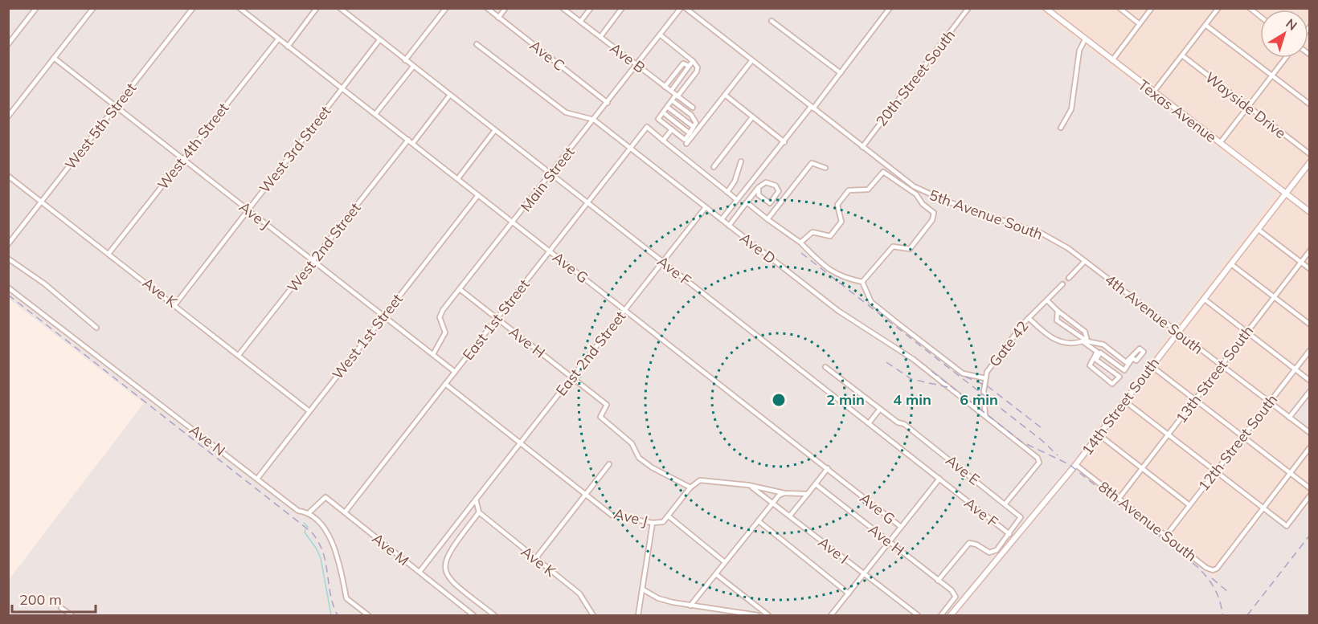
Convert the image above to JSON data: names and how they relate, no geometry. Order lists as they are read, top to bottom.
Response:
{
  "streets": {
    "street": [
      "Ave C",
      "Ave B",
      "20th Street South",
      "Wayside Drive",
      "Texas Avenue",
      "West 5th Street",
      "West 4th Street",
      "West 3rd Street",
      "Main Street",
      "5th Avenue South",
      "Ave J",
      "West 2nd Street",
      "Ave D",
      "Ave G",
      "Ave F",
      "Ave K",
      "4th Avenue South",
      "East 1st Street",
      "West 1st Street",
      "Ave H",
      "Gate 42",
      "East 2nd Street",
      "13th Street South",
      "14th Street South",
      "Ave N",
      "12th Street South",
      "Ave E",
      "8th Avenue South",
      "Ave M",
      "Ave I"
    ]
  },
  "crossings": [
    ["Ave C", "Main Street"],
    ["Ave B", "Main Street"],
    ["20th Street South", "5th Avenue South"],
    ["Texas Avenue", "14th Street South"],
    ["West 5th Street", "Ave J"],
    ["West 5th Street", "Ave K"],
    ["West 4th Street", "Ave J"],
    ["West 4th Street", "Ave G"],
    ["West 4th Street", "Ave K"],
    ["West 3rd Street", "Ave J"],
    ["West 3rd Street", "Ave G"],
    ["West 3rd Street", "Ave F"],
    ["West 3rd Street", "Ave K"],
    ["Main Street", "Ave J"],
    ["Main Street", "Ave D"],
    ["Main Street", "Ave G"],
    ["Main Street", "Ave F"],
    ["Main Street", "Ave H"],
    ["5th Avenue South", "4th Avenue South"],
    ["Ave J", "West 2nd Street"],
    ["Ave J", "East 1st Street"],
    ["Ave J", "West 1st Street"],
    ["Ave J", "Ave H"],
    ["Ave J", "East 2nd Street"],
    ["West 2nd Street", "Ave G"],
    ["West 2nd Street", "Ave K"],
    ["Ave D", "East 1st Street"],
    ["Ave D", "Gate 42"],
    ["Ave D", "East 2nd Street"],
    ["Ave D", "Ave E"],
    ["Ave G", "East 1st Street"],
    ["Ave G", "West 1st Street"],
    ["Ave G", "East 2nd Street"],
    ["Ave F", "East 1st Street"],
    ["Ave F", "East 2nd Street"],
    ["Ave F", "Ave E"],
    ["Ave K", "West 1st Street"],
    ["4th Avenue South", "13th Street South"],
    ["4th Avenue South", "14th Street South"],
    ["4th Avenue South", "12th Street South"],
    ["East 1st Street", "Ave H"],
    ["East 1st Street", "Ave M"],
    ["West 1st Street", "Ave N"],
    ["Ave H", "East 2nd Street"],
    ["East 2nd Street", "Ave M"],
    ["13th Street South", "8th Avenue South"],
    ["14th Street South", "8th Avenue South"],
    ["Ave N", "Ave M"],
    ["12th Street South", "8th Avenue South"]
  ],
  "scale_bar": "200 m",
  "north": "top right",
  "rings": ["2 min", "4 min", "6 min"]
}
